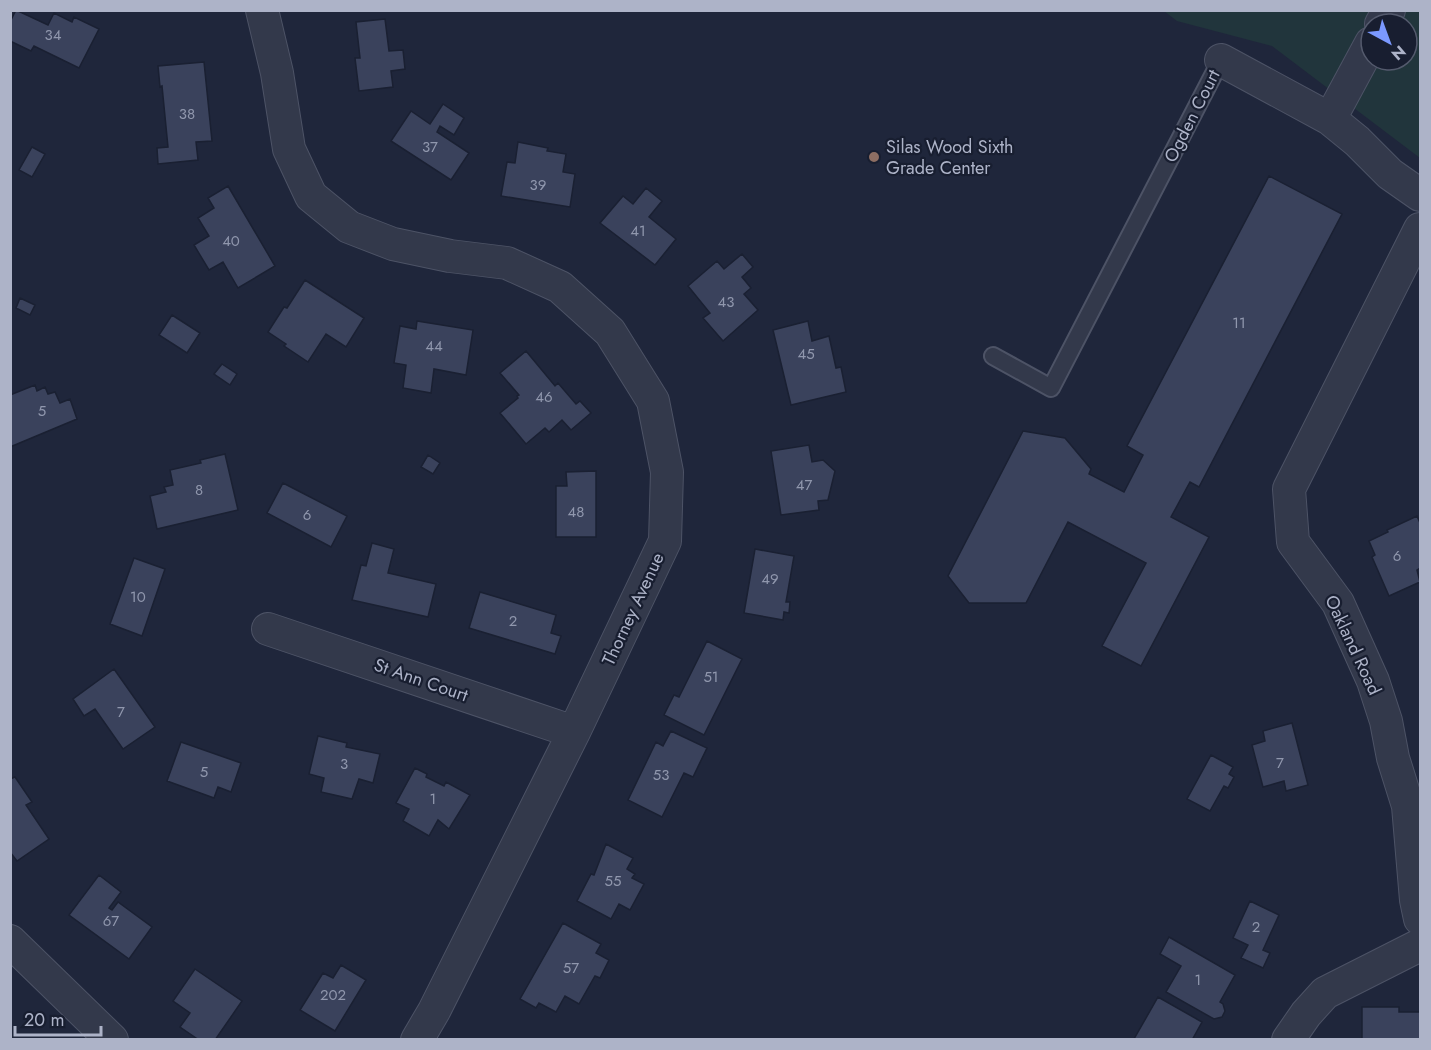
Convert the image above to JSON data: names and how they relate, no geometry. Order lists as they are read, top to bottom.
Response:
{
  "streets": {
    "street": [
      "Ogden Court",
      "Thorney Avenue",
      "Oakland Road",
      "St Ann Court"
    ]
  },
  "crossings": [
    ["Thorney Avenue", "St Ann Court"]
  ],
  "places": ["Silas Wood Sixth Grade Center"],
  "house_numbers": [
    "34",
    "38",
    "37",
    "39",
    "41",
    "40",
    "43",
    "11",
    "44",
    "45",
    "46",
    "5",
    "47",
    "8",
    "48",
    "6",
    "6",
    "49",
    "10",
    "2",
    "51",
    "7",
    "7",
    "3",
    "5",
    "53",
    "1",
    "55",
    "67",
    "2",
    "57",
    "1",
    "202"
  ],
  "scale_bar": "20 m",
  "north": "bottom right"
}
